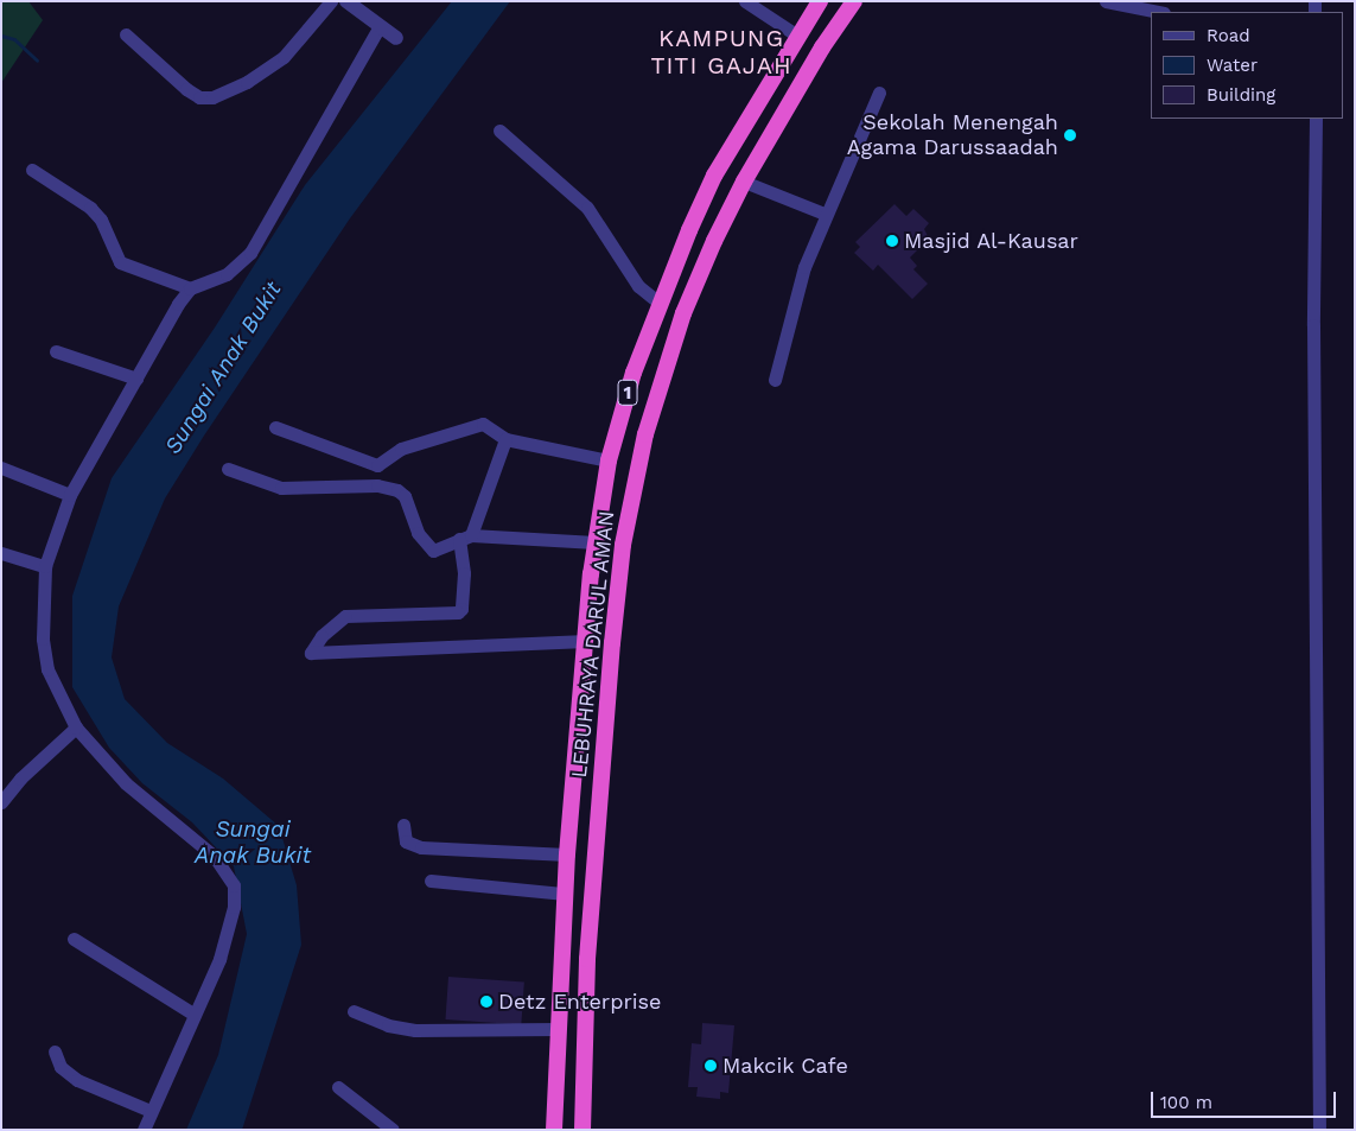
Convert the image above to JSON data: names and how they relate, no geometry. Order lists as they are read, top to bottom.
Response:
{
  "streets": {
    "highway": ["1", "LEBUHRAYA DARUL AMAN"]
  },
  "districts": ["KAMPUNG TITI GAJAH"],
  "water": ["Sungai Anak Bukit"],
  "places": [
    "Sekolah Menengah Agama Darussaadah",
    "Masjid Al-Kausar",
    "Detz Enterprise",
    "Makcik Cafe"
  ],
  "legend": ["Road", "Water", "Building"],
  "scale_bar": "100 m"
}
